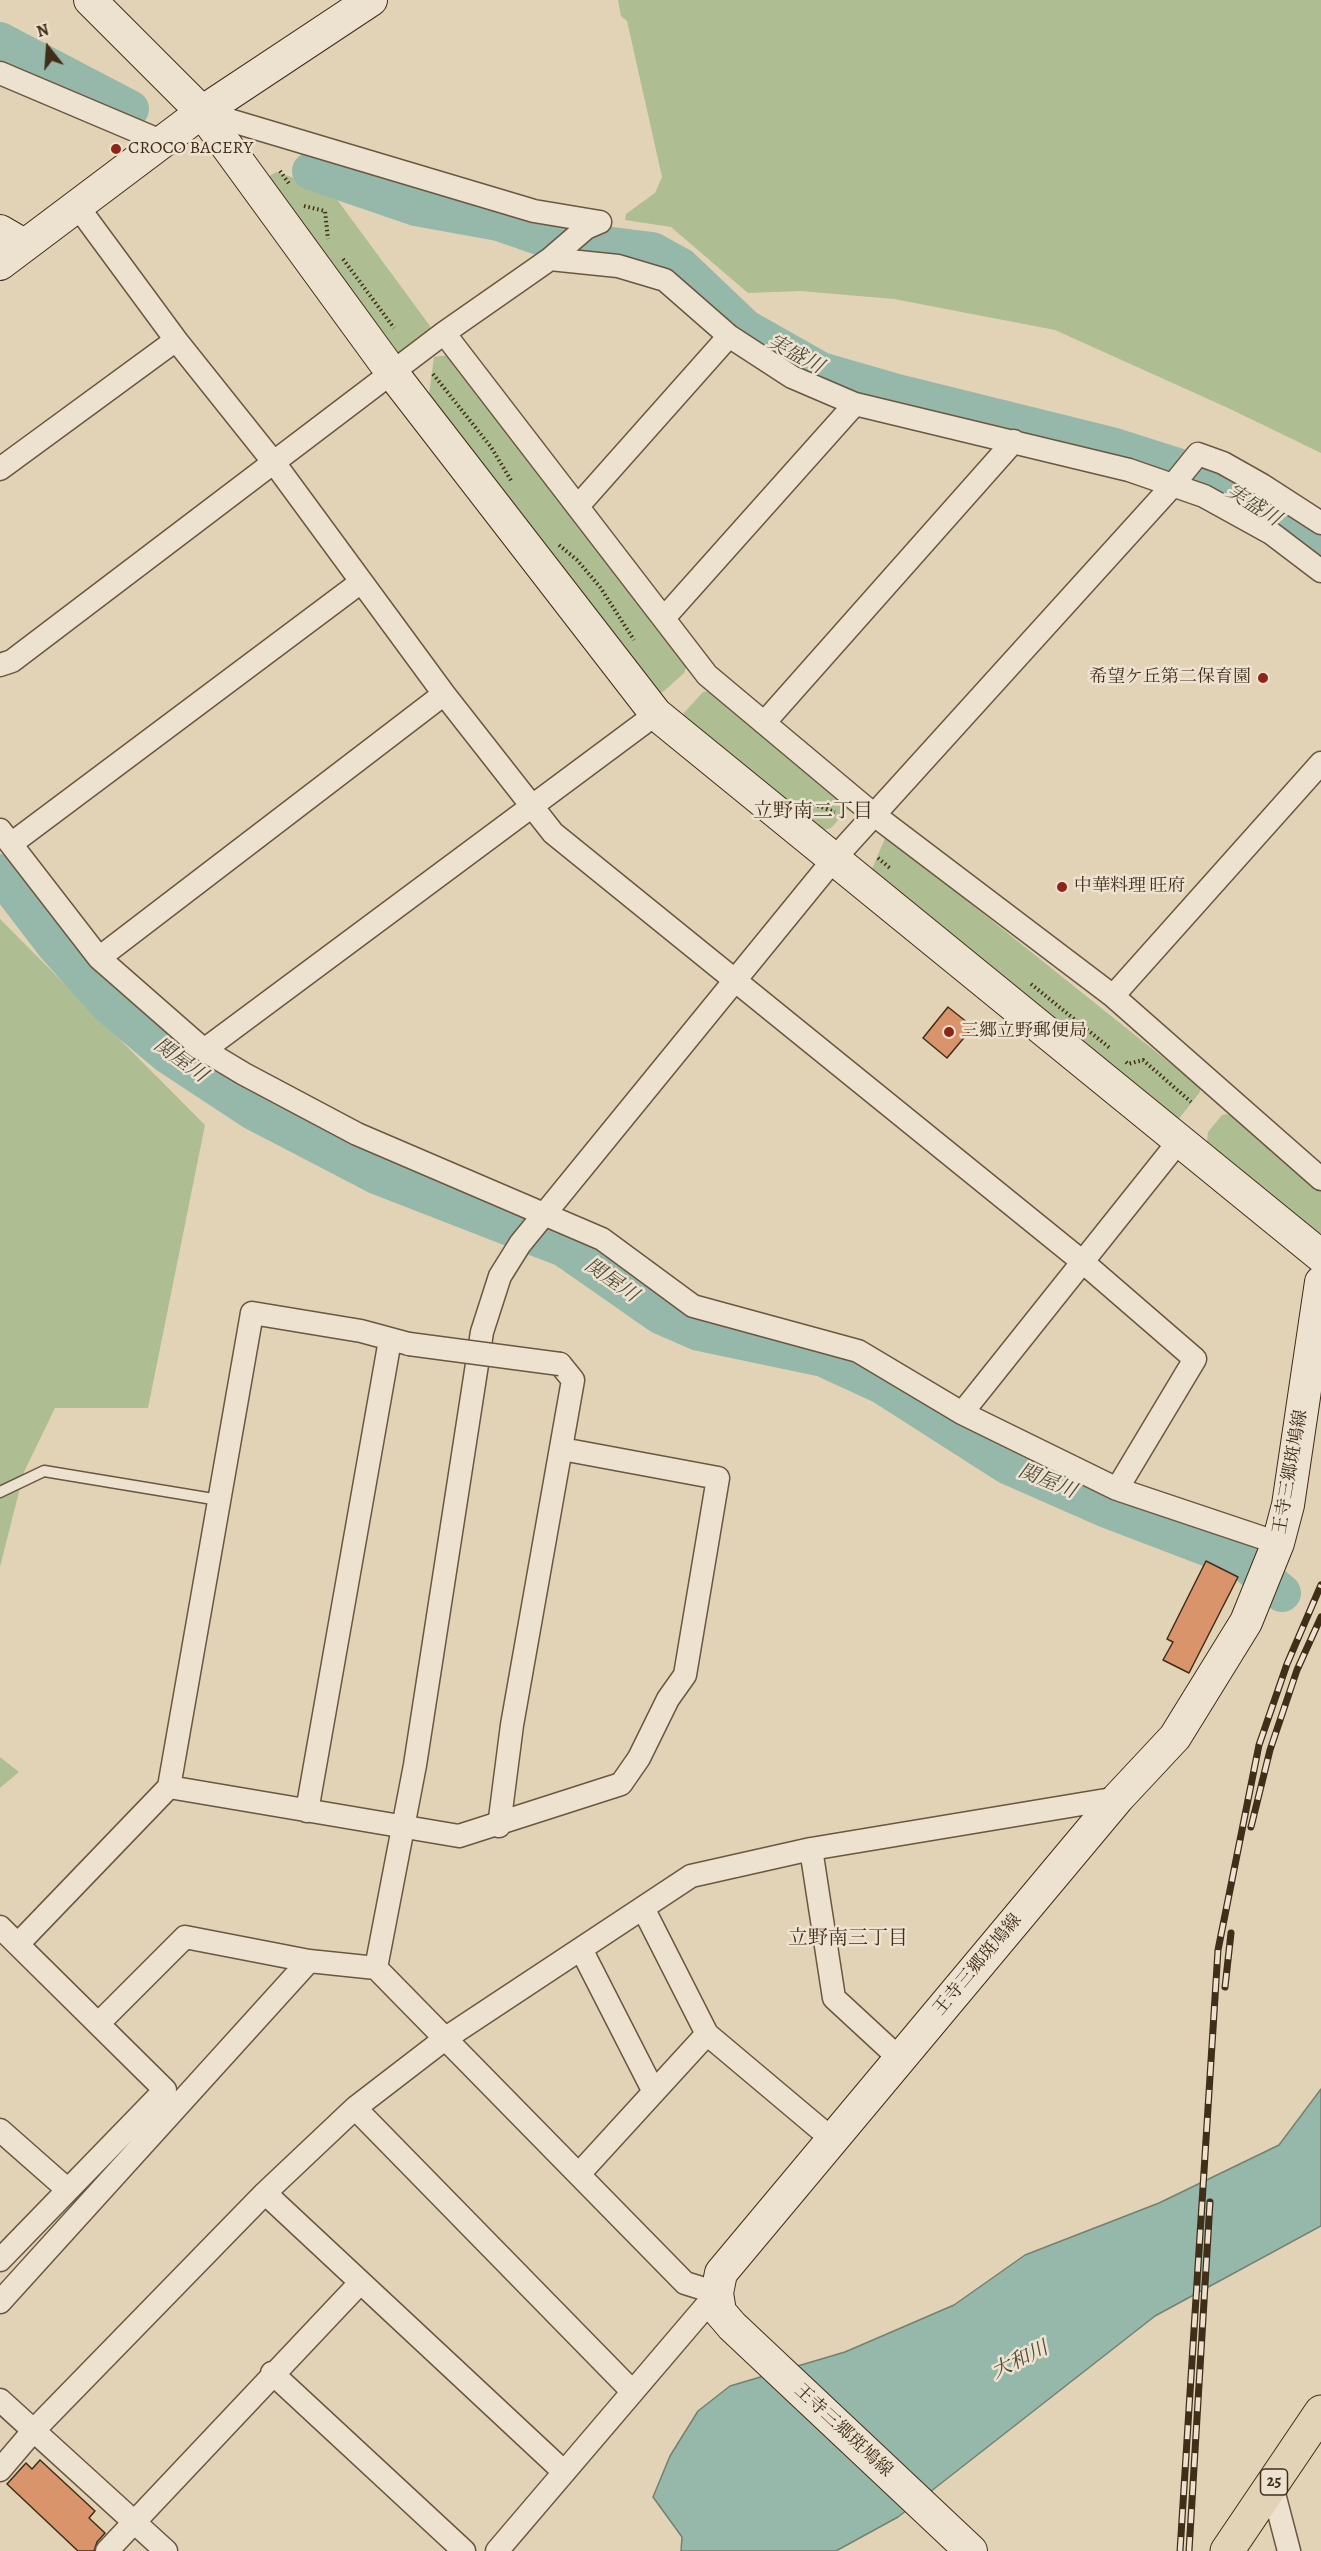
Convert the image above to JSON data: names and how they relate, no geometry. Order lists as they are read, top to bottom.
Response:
{
  "streets": {
    "highway": ["25"],
    "street": ["王寺三郷斑鳩線"]
  },
  "districts": ["立野南二丁目", "立野南三丁目"],
  "water": ["実盛川", "関屋川", "大和川"],
  "places": [
    "CROCO BACERY",
    "希望ケ丘第二保育園",
    "中華料理 旺府",
    "三郷立野郵便局"
  ],
  "north": "top"
}
